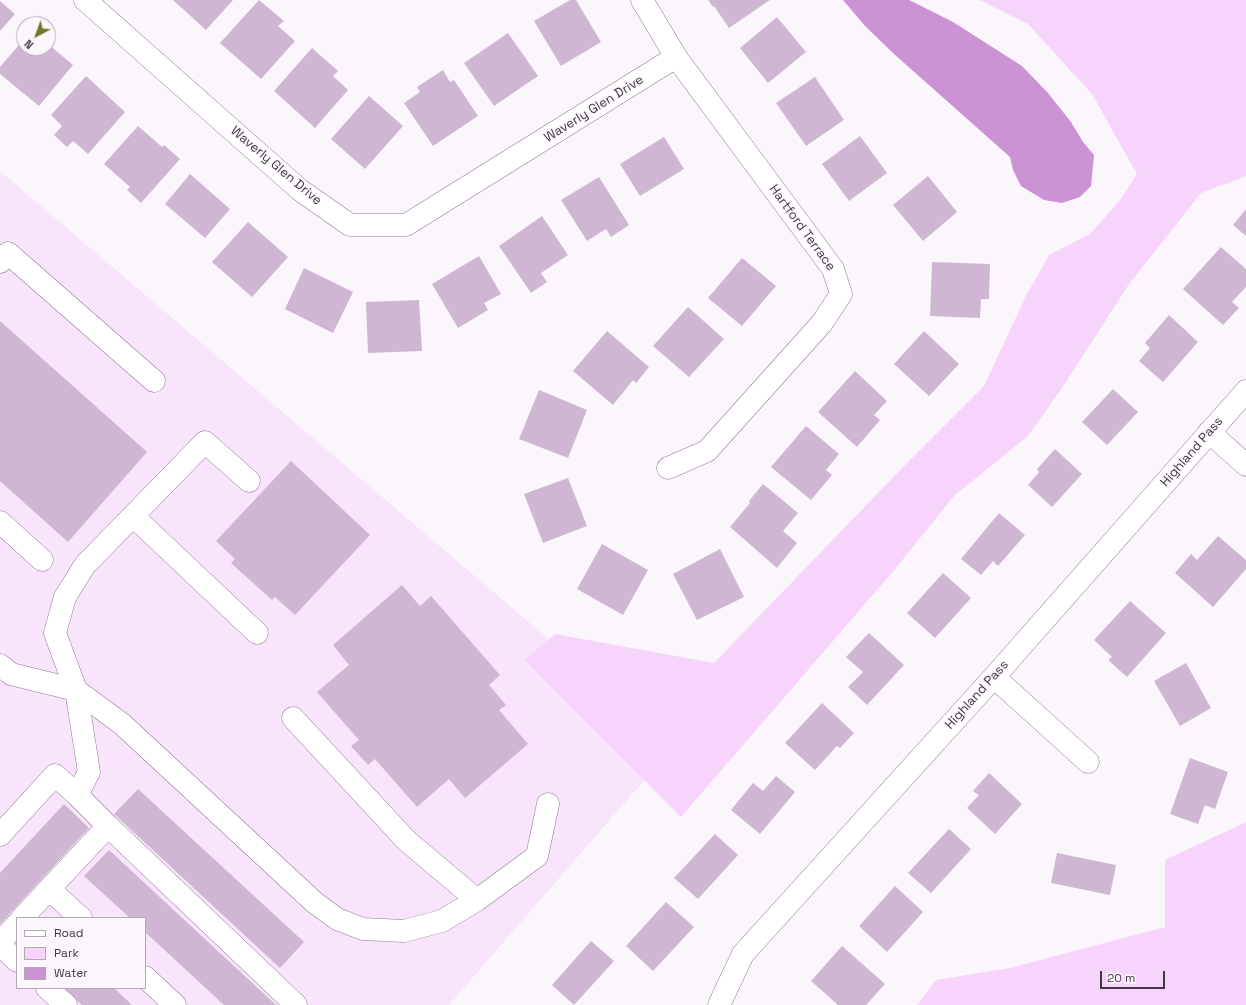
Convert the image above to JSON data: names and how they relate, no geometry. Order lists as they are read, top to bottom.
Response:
{
  "streets": {
    "street": ["Waverly Glen Drive", "Hartford Terrace", "Highland Pass"]
  },
  "crossings": [
    ["Waverly Glen Drive", "Hartford Terrace"]
  ],
  "legend": ["Road", "Park", "Water"],
  "scale_bar": "20 m",
  "north": "bottom left"
}
